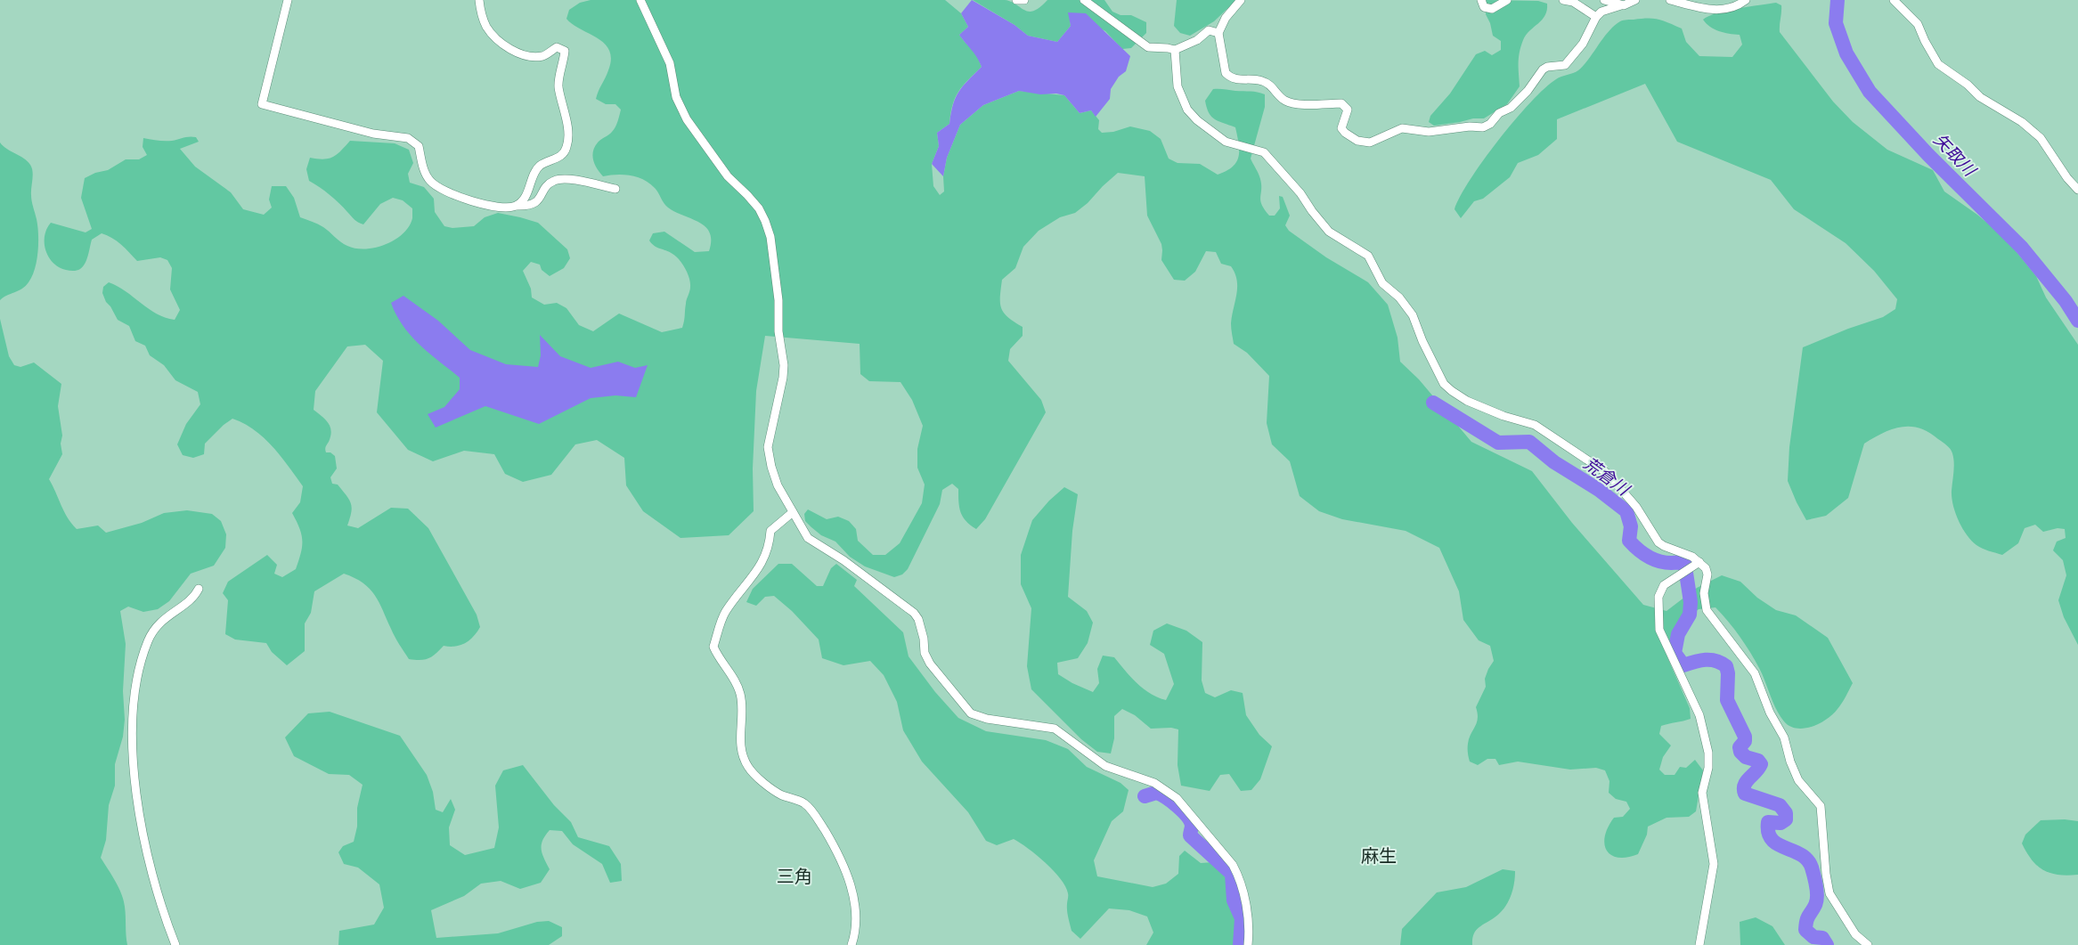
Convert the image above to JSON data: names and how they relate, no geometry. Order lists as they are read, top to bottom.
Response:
{
  "districts": ["麻生", "三角"],
  "water": ["矢取川", "荒倉川"]
}
